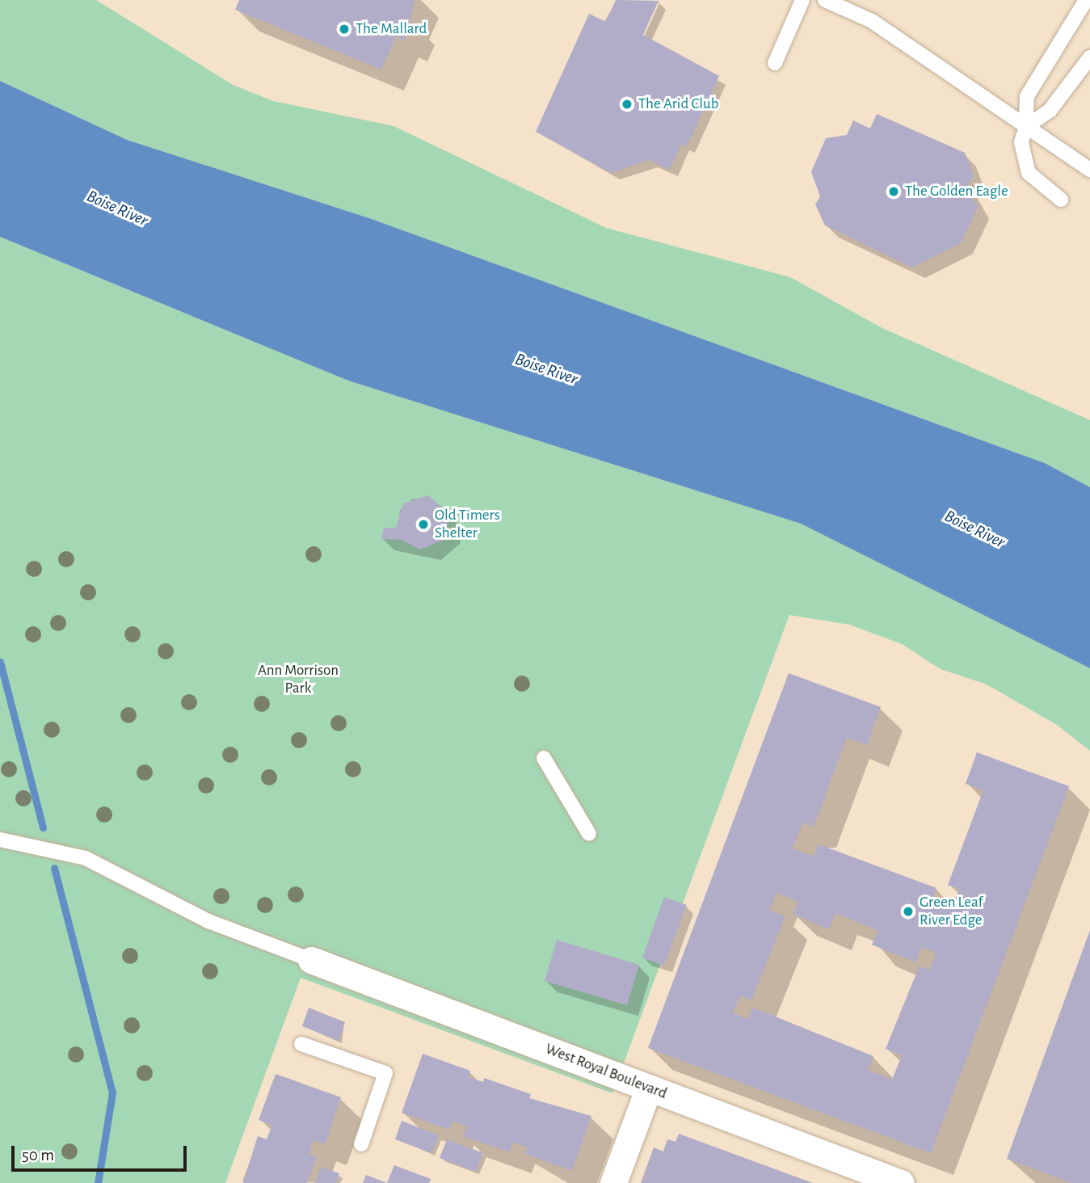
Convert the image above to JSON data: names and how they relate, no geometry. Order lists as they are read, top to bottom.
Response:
{
  "streets": {
    "street": ["West Royal Boulevard"]
  },
  "water": ["Boise River"],
  "parks": ["Ann Morrison Park"],
  "places": [
    "The Mallard",
    "The Arid Club",
    "The Golden Eagle",
    "Old Timers Shelter",
    "Green Leaf River Edge"
  ],
  "scale_bar": "50 m"
}
